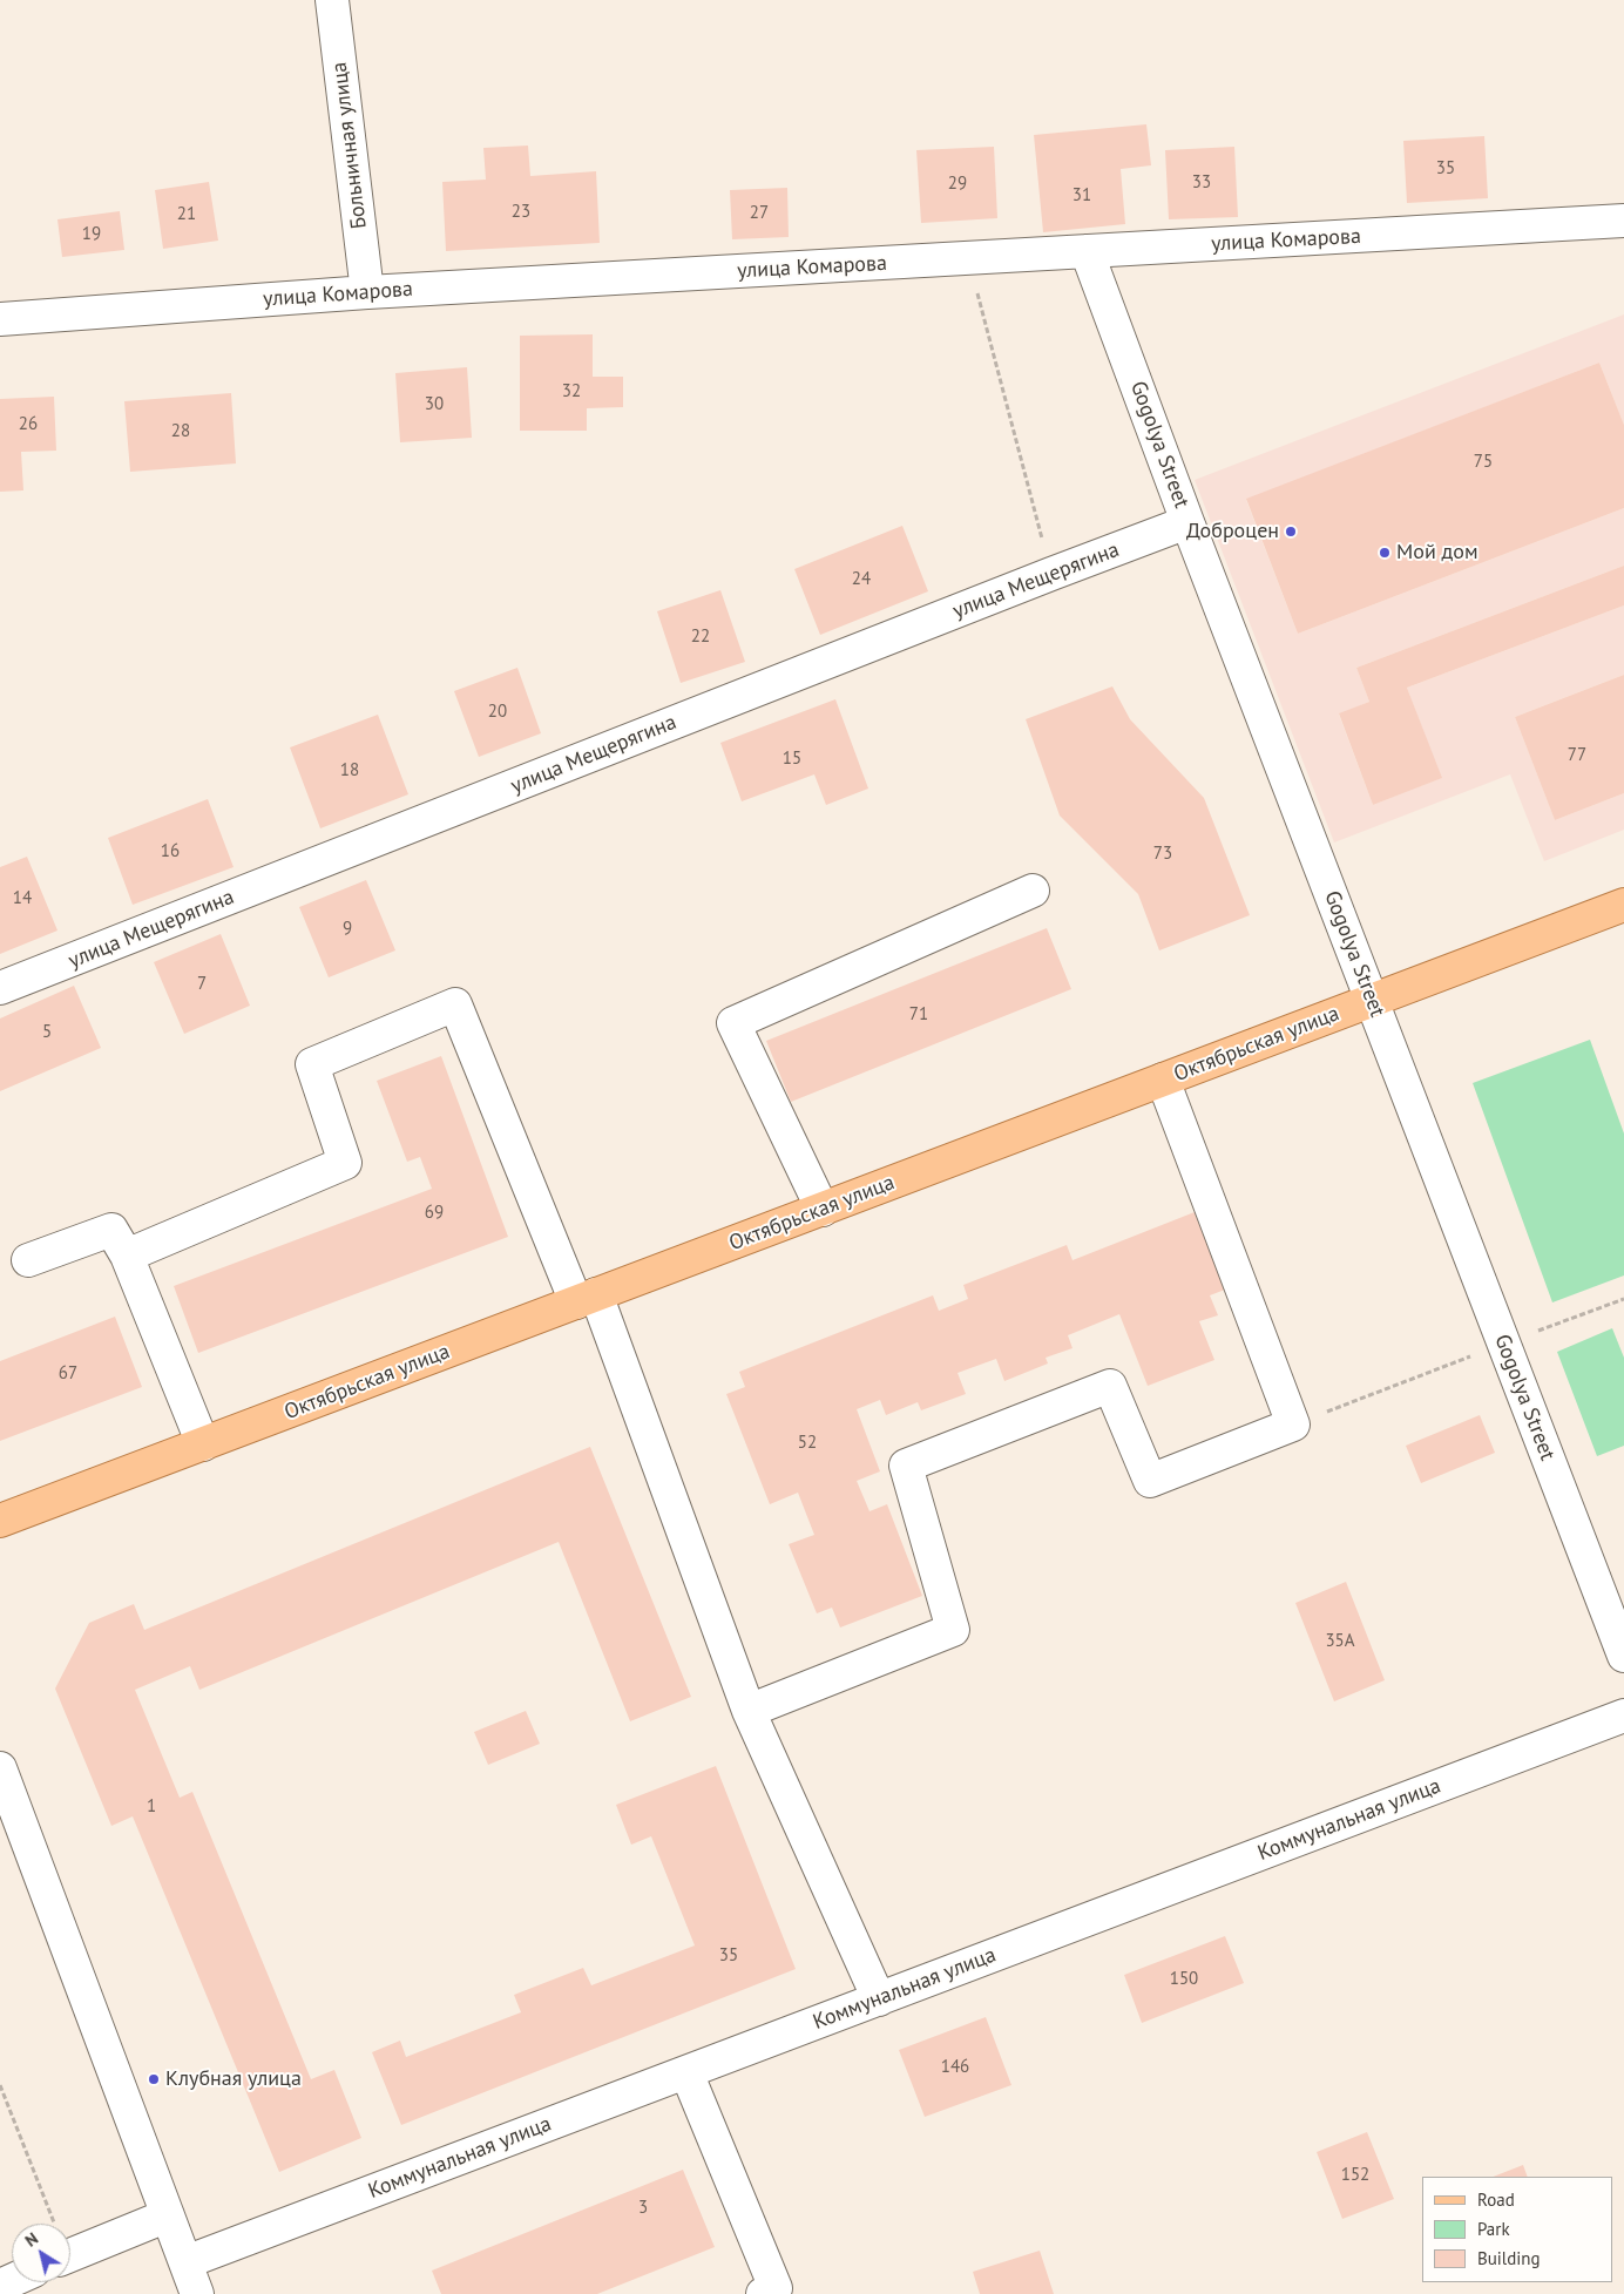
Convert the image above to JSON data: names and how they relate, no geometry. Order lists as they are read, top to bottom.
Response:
{
  "streets": {
    "main road": ["Октябрьская улица"],
    "street": [
      "Больничная улица",
      "улица Комарова",
      "Gogolya Street",
      "улица Мещерягина",
      "Коммунальная улица"
    ]
  },
  "crossings": [
    ["Больничная улица", "улица Комарова"],
    ["улица Комарова", "Gogolya Street"],
    ["Gogolya Street", "улица Мещерягина"],
    ["Gogolya Street", "Октябрьская улица"]
  ],
  "places": ["Доброцен", "Мой дом", "Клубная улица"],
  "house_numbers": [
    "35",
    "33",
    "29",
    "31",
    "23",
    "27",
    "21",
    "19",
    "32",
    "30",
    "26",
    "28",
    "75",
    "24",
    "22",
    "20",
    "77",
    "15",
    "18",
    "16",
    "73",
    "14",
    "9",
    "7",
    "71",
    "5",
    "69",
    "67",
    "52",
    "35А",
    "1",
    "35",
    "150",
    "146",
    "152",
    "3"
  ],
  "legend": ["Road", "Park", "Building"],
  "north": "top left"
}
